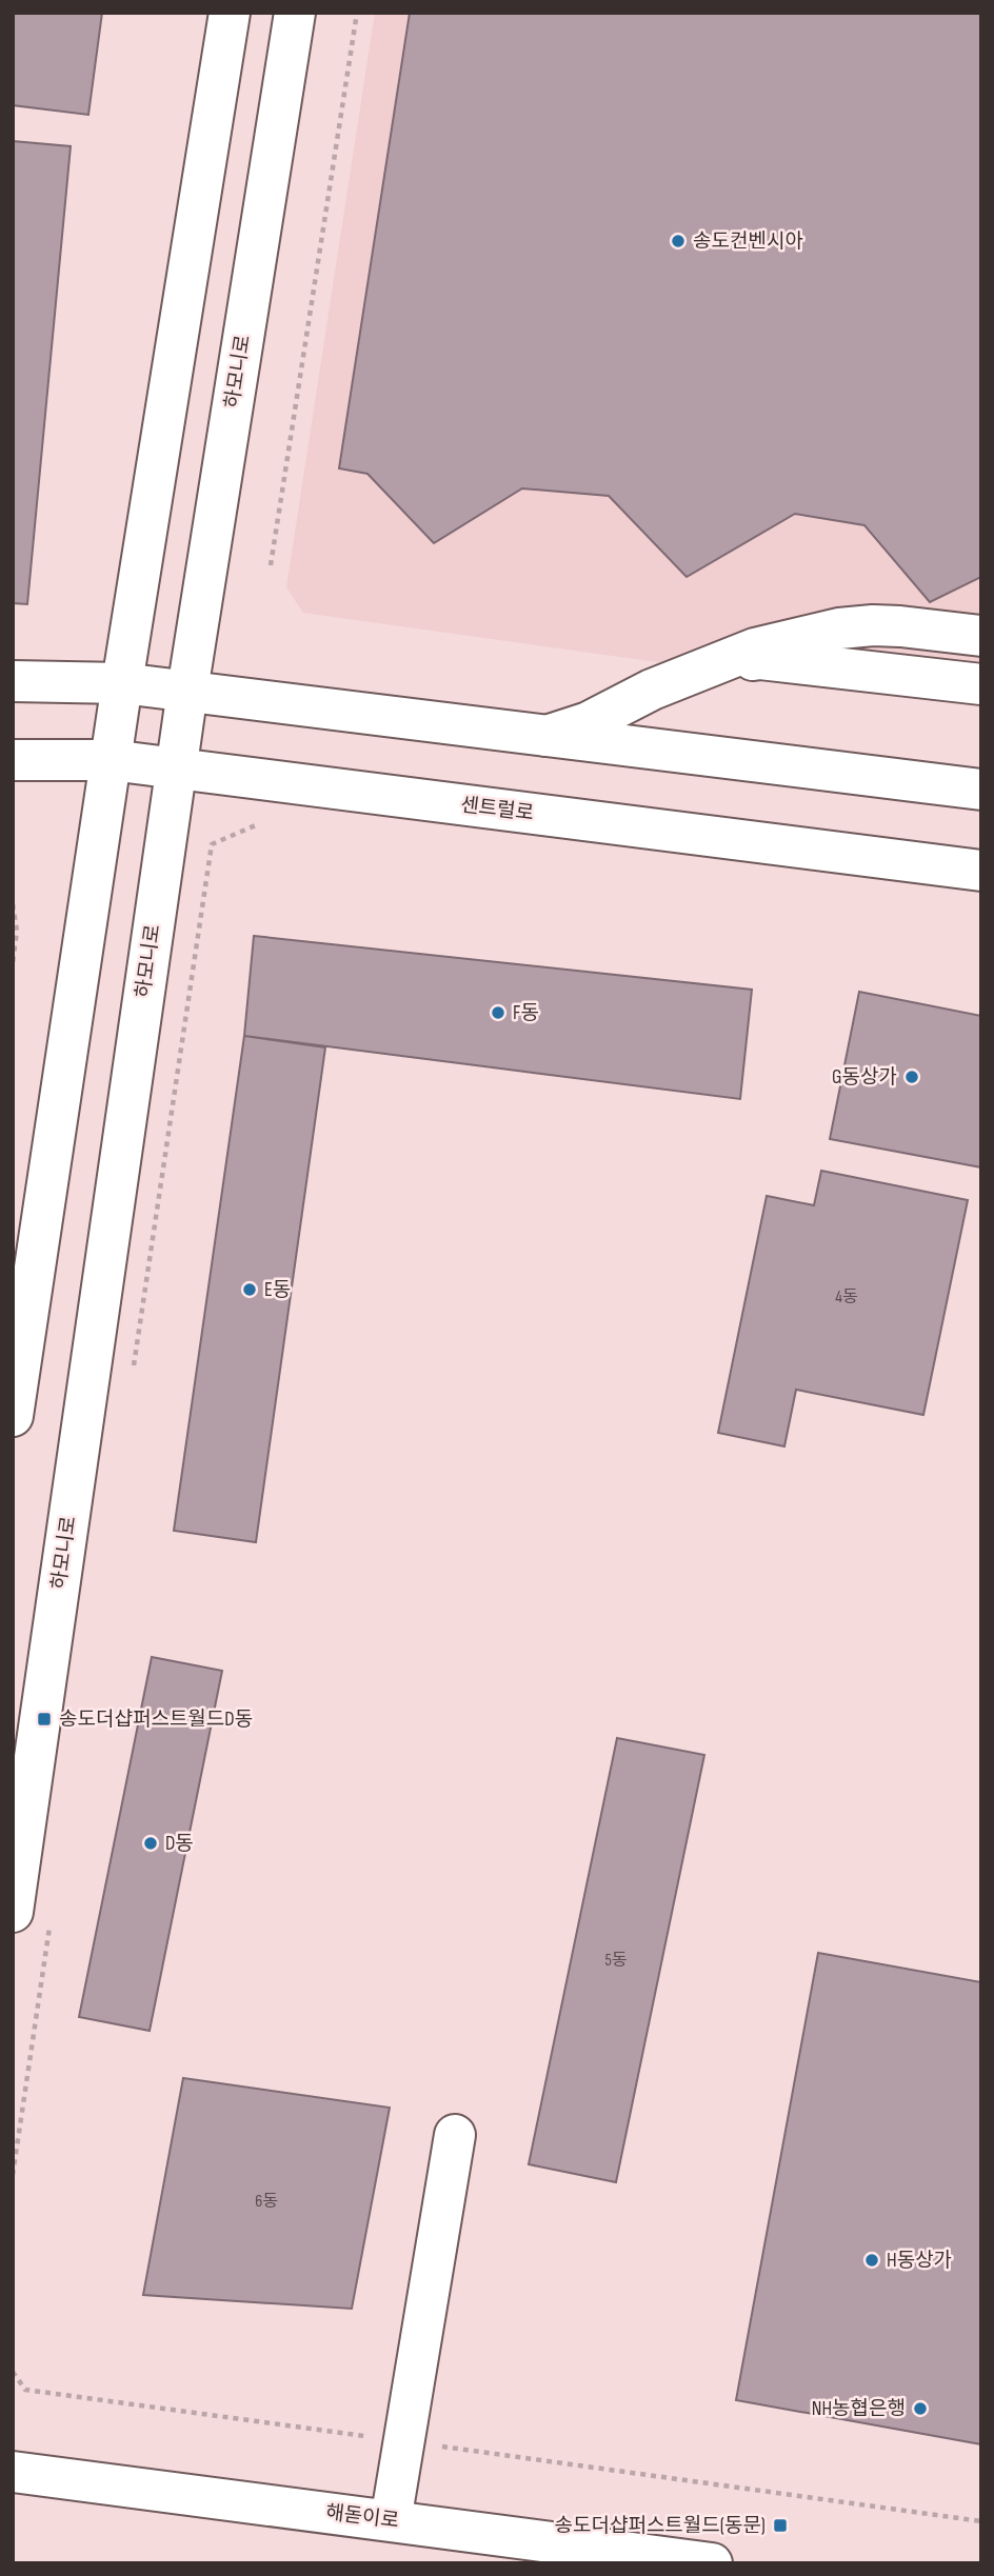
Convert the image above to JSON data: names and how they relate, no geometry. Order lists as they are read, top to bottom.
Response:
{
  "streets": {
    "street": ["하모니로", "센트럴로", "해돋이로"]
  },
  "crossings": [
    ["하모니로", "센트럴로"]
  ],
  "places": {
    "other": [
      "송도컨벤시아",
      "F동",
      "G동상가",
      "E동",
      "D동",
      "H동상가",
      "NH농협은행"
    ],
    "transit": ["송도더샵퍼스트월드D동", "송도더샵퍼스트월드(동문)"]
  },
  "house_numbers": ["4동", "5동", "6동"]
}
